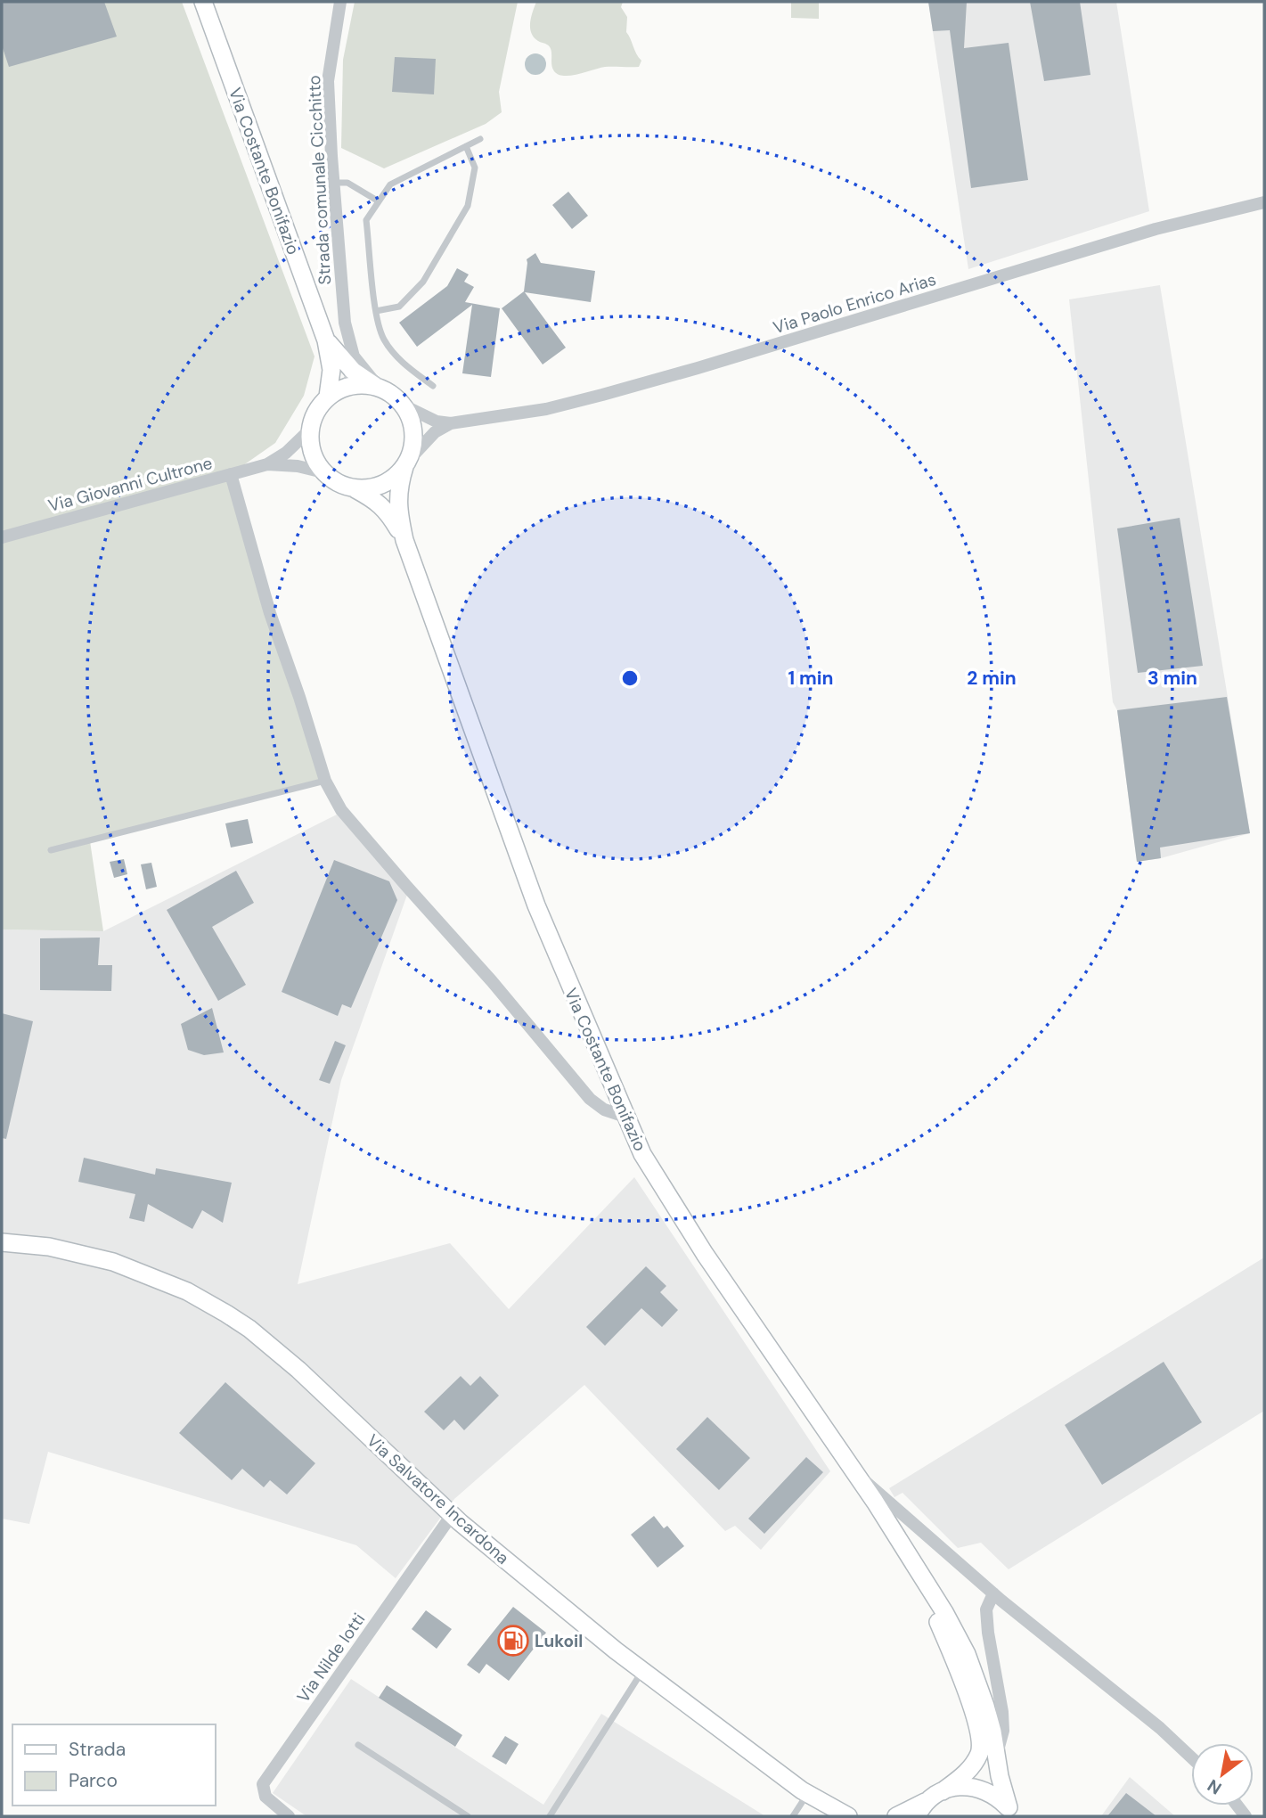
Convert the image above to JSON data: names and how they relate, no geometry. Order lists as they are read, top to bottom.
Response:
{
  "streets": {
    "main road": ["Via Costante Bonifazio", "Via Salvatore Incardona"],
    "street": [
      "Strada comunale Cicchitto",
      "Via Paolo Enrico Arias",
      "Via Giovanni Cultrone",
      "Via Nilde Iotti"
    ]
  },
  "crossings": [
    ["Via Salvatore Incardona", "Via Nilde Iotti"]
  ],
  "places": {
    "fuel station": ["Lukoil"]
  },
  "legend": ["Strada", "Parco"],
  "north": "bottom left",
  "rings": ["1 min", "2 min", "3 min"]
}
